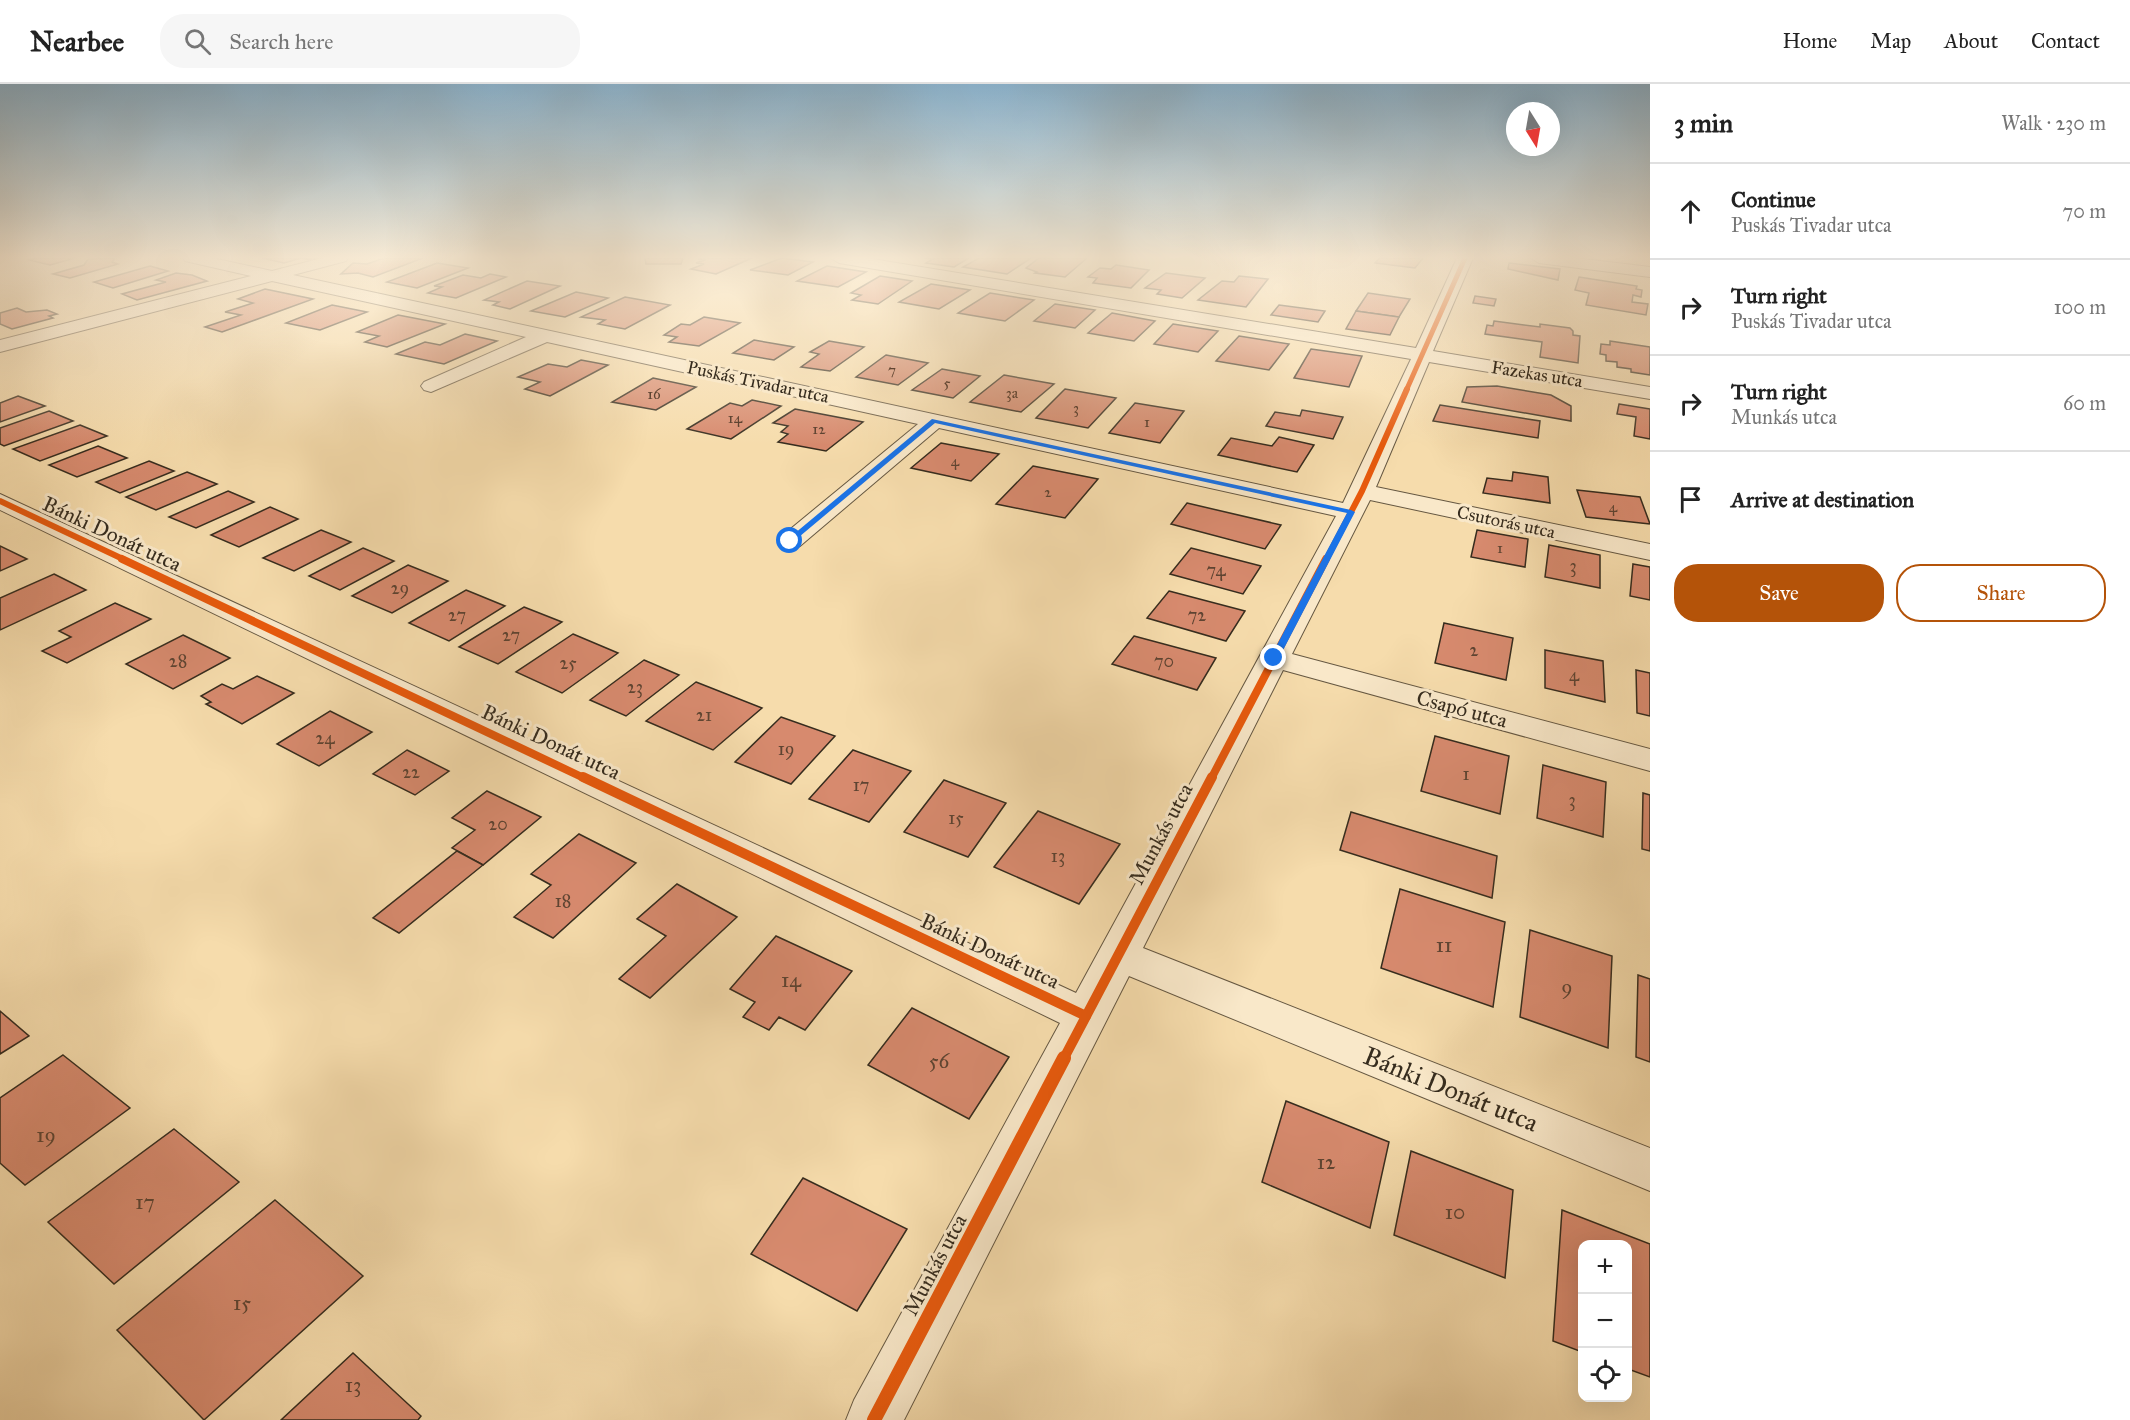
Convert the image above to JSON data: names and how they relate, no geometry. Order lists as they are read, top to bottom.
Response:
{
  "streets": {
    "street": [
      "Fazekas utca",
      "Puskás Tivadar utca",
      "Csutorás utca",
      "Bánki Donát utca",
      "Csapó utca",
      "Munkás utca"
    ]
  },
  "crossings": [
    ["Fazekas utca", "Munkás utca"],
    ["Puskás Tivadar utca", "Csutorás utca"],
    ["Puskás Tivadar utca", "Munkás utca"],
    ["Csutorás utca", "Munkás utca"],
    ["Bánki Donát utca", "Munkás utca"],
    ["Csapó utca", "Munkás utca"]
  ],
  "house_numbers": [
    "7",
    "5",
    "3a",
    "16",
    "3",
    "14",
    "1",
    "12",
    "4",
    "2",
    "4",
    "1",
    "3",
    "74",
    "29",
    "27",
    "72",
    "27",
    "2",
    "28",
    "70",
    "25",
    "4",
    "23",
    "21",
    "24",
    "19",
    "22",
    "1",
    "17",
    "3",
    "15",
    "20",
    "13",
    "18",
    "11",
    "14",
    "9",
    "56",
    "19",
    "12",
    "17",
    "10",
    "15",
    "13"
  ],
  "north": "bottom",
  "page": {
    "header": "Nearbee",
    "search": "Search here",
    "nav": [
      "Home",
      "Map",
      "About",
      "Contact"
    ],
    "heading": ["3 min", "Walk · 230 m"],
    "list": [
      ["Continue", "Puskás Tivadar utca", "70 m"],
      ["Turn right", "Puskás Tivadar utca", "100 m"],
      ["Turn right", "Munkás utca", "60 m"],
      "Arrive at destination"
    ],
    "buttons": ["Save", "Share"],
    "map_buttons": ["+", "−"]
  }
}
